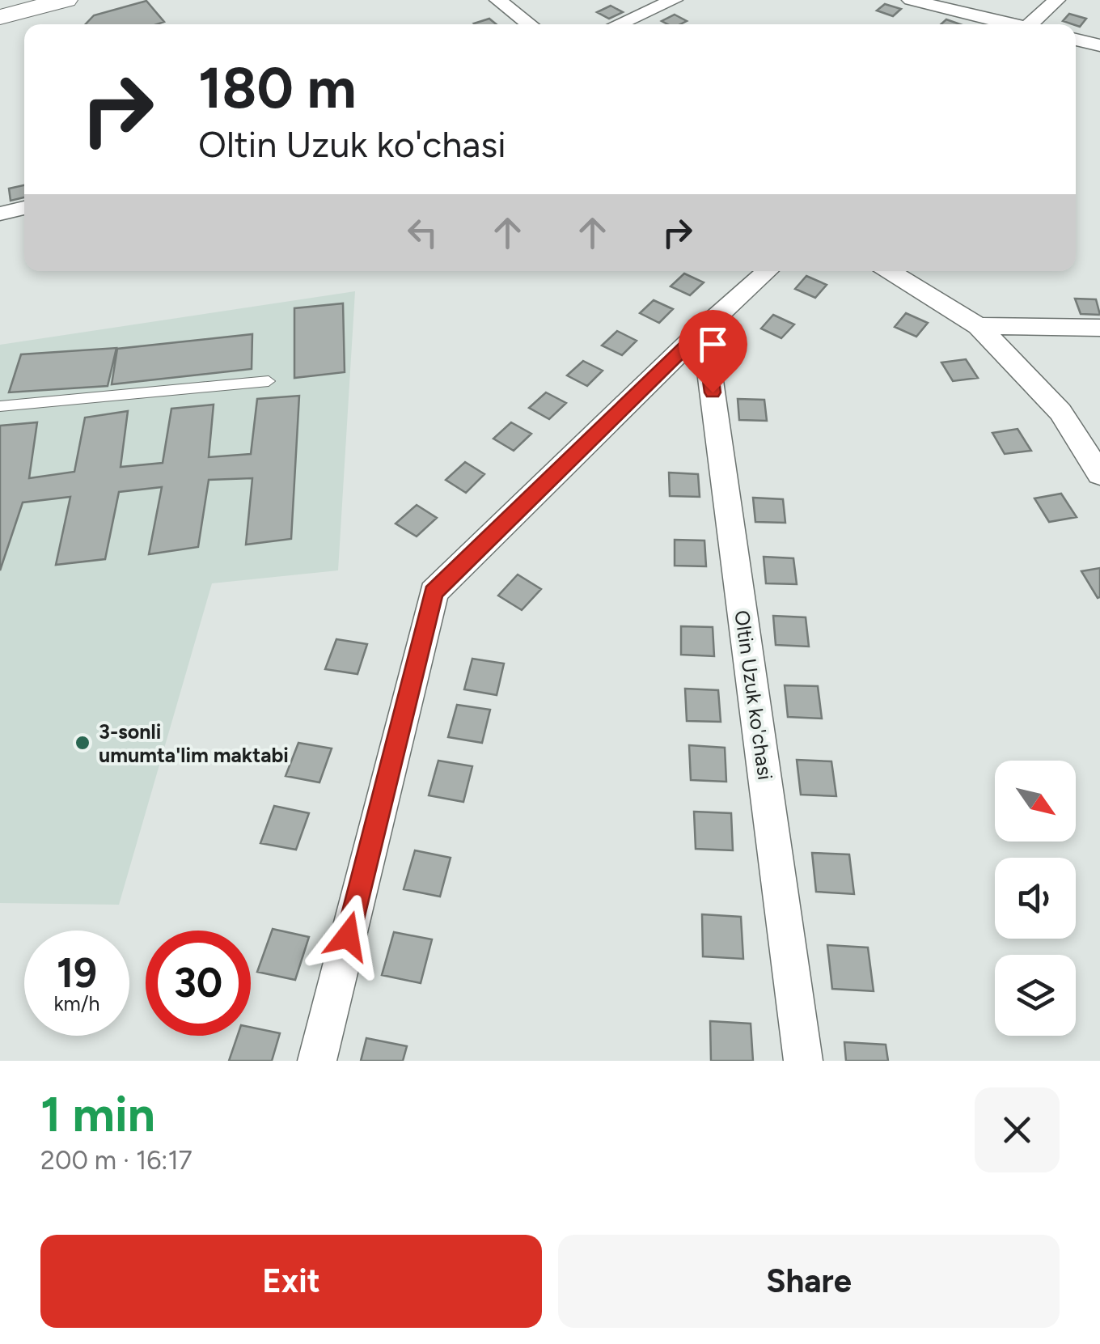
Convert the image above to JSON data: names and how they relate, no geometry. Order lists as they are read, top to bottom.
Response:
{
  "streets": {
    "street": ["Oltin Uzuk ko'chasi"]
  },
  "places": ["3-sonli umumta'lim maktabi"],
  "north": "bottom right",
  "page": {
    "turn": ["180 m", "Oltin Uzuk ko'chasi"],
    "speed": "19 km/h",
    "limit": "30",
    "heading": ["1 min", "200 m · 16:17"],
    "buttons": ["Exit", "Share"]
  }
}
